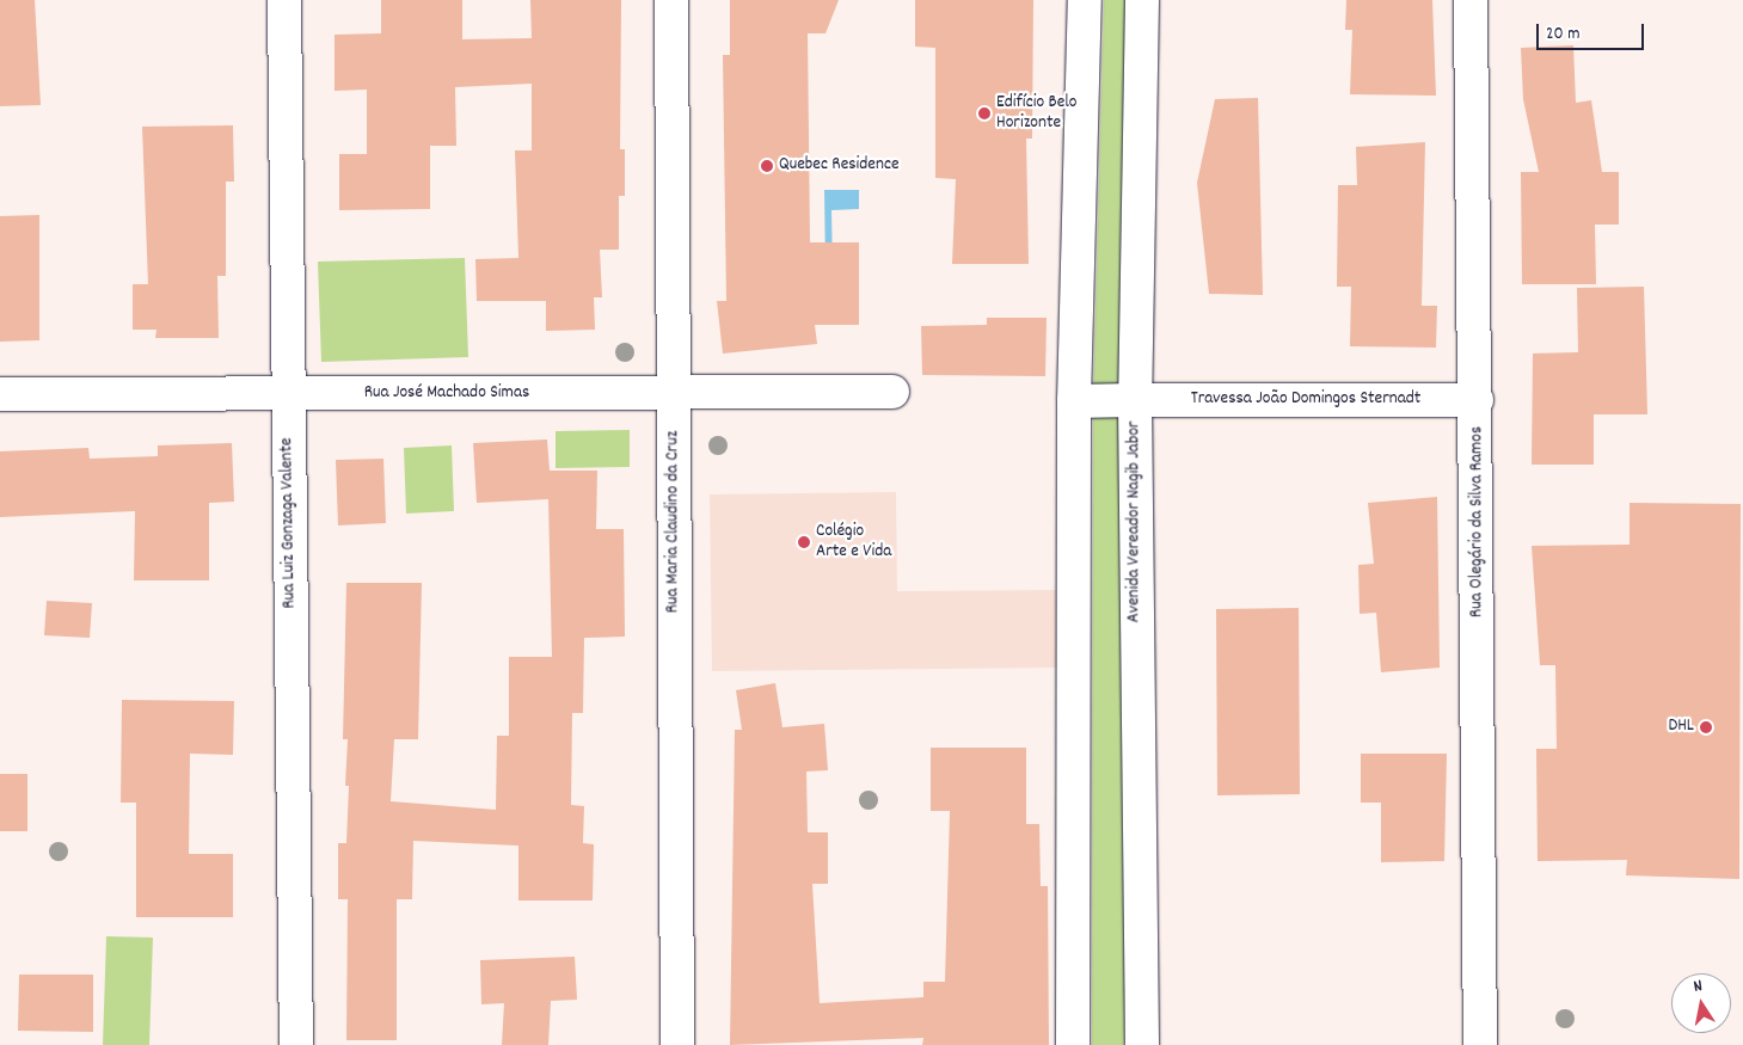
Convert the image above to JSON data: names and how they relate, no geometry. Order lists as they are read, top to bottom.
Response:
{
  "streets": {
    "street": [
      "Rua José Machado Simas",
      "Travessa João Domingos Sternadt",
      "Rua Maria Claudino da Cruz",
      "Avenida Vereador Nagib Jabor",
      "Rua Olegário da Silva Ramos",
      "Rua Luiz Gonzaga Valente"
    ]
  },
  "crossings": [
    ["Rua José Machado Simas", "Rua Maria Claudino da Cruz"],
    ["Rua José Machado Simas", "Rua Luiz Gonzaga Valente"],
    ["Travessa João Domingos Sternadt", "Avenida Vereador Nagib Jabor"],
    ["Travessa João Domingos Sternadt", "Rua Olegário da Silva Ramos"]
  ],
  "places": [
    "Edifício Belo Horizonte",
    "Quebec Residence",
    "Colégio Arte e Vida",
    "DHL"
  ],
  "scale_bar": "20 m",
  "north": "top"
}
